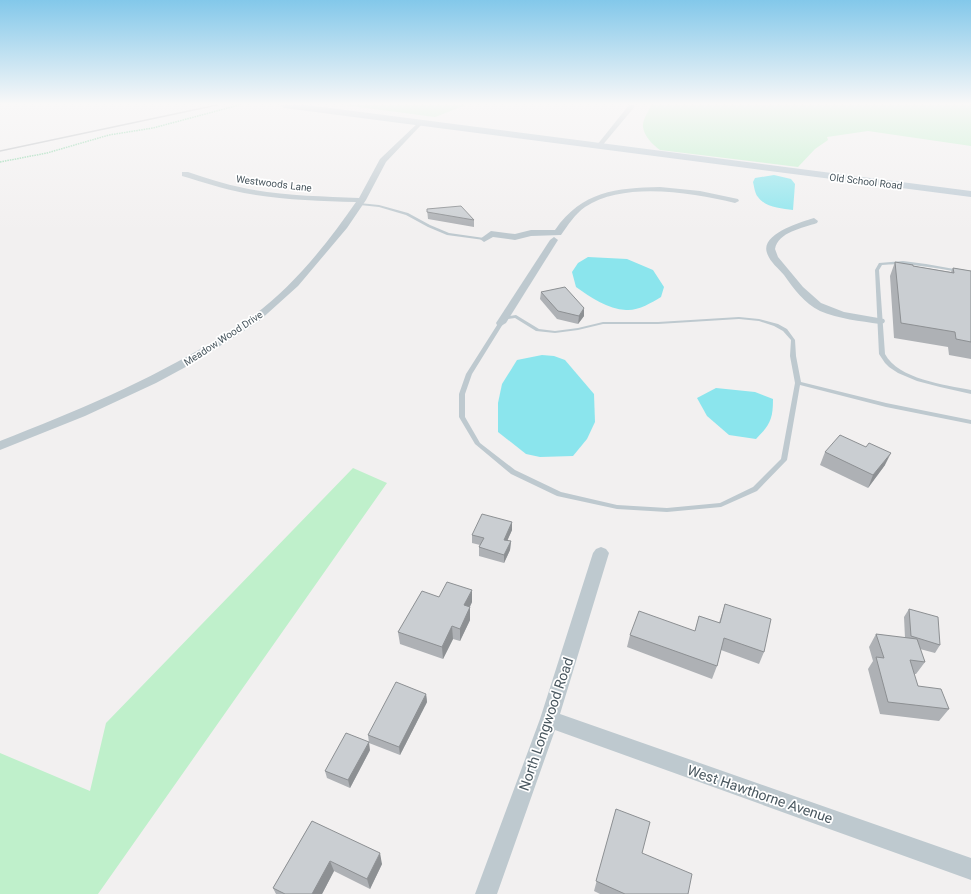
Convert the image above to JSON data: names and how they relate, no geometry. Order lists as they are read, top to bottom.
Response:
{
  "streets": {
    "street": [
      "Old School Road",
      "Westwoods Lane",
      "Meadow Wood Drive",
      "North Longwood Road",
      "West Hawthorne Avenue"
    ]
  },
  "crossings": [
    ["Westwoods Lane", "Meadow Wood Drive"],
    ["North Longwood Road", "West Hawthorne Avenue"]
  ]
}
